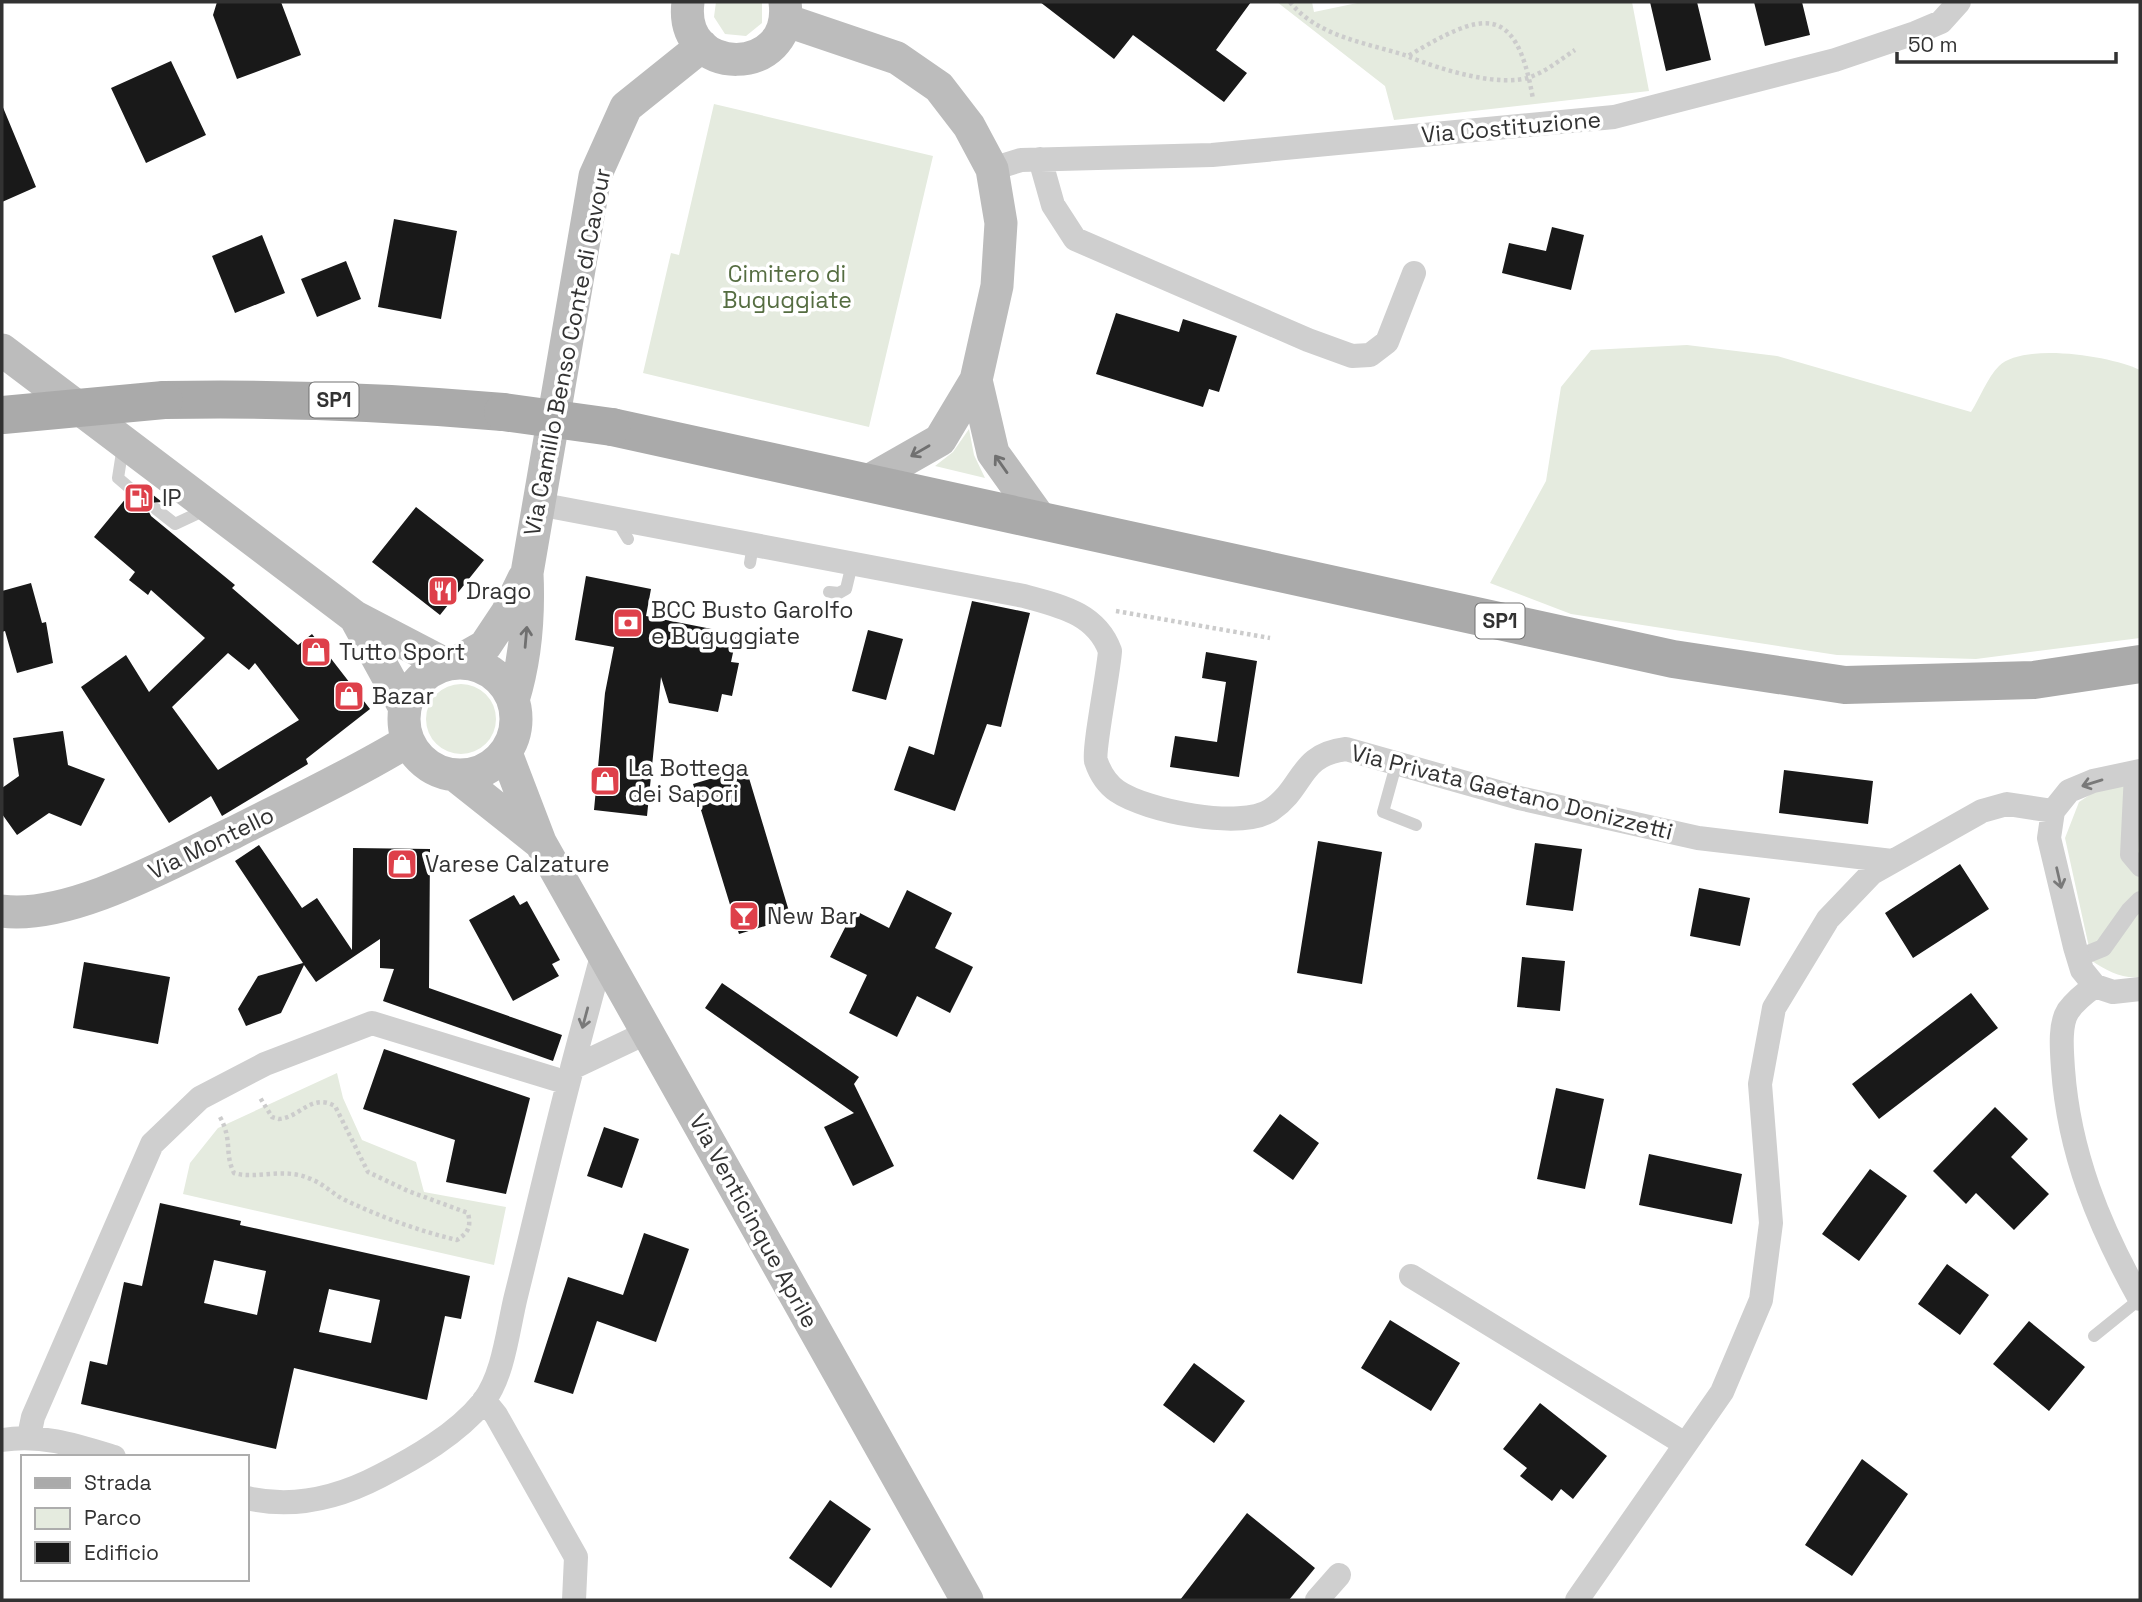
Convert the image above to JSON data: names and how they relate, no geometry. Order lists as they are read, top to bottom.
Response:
{
  "streets": {
    "main road": [
      "Via Camillo Benso Conte di Cavour",
      "SP1",
      "Via Montello",
      "Via Venticinque Aprile"
    ],
    "street": ["Via Costituzione", "Via Privata Gaetano Donizzetti"]
  },
  "crossings": [
    ["Via Camillo Benso Conte di Cavour", "Via Montello"],
    ["Via Camillo Benso Conte di Cavour", "Via Venticinque Aprile"],
    ["Via Montello", "Via Venticinque Aprile"]
  ],
  "parks": ["Cimitero di Buguggiate"],
  "places": {
    "fuel station": ["IP"],
    "restaurant": ["Drago"],
    "bank": ["BCC Busto Garolfo e Buguggiate"],
    "shop": [
      "Tutto Sport",
      "Bazar",
      "La Bottega dei Sapori",
      "Varese Calzature"
    ],
    "bar": ["New Bar"]
  },
  "legend": ["Strada", "Parco", "Edificio"],
  "scale_bar": "50 m"
}
